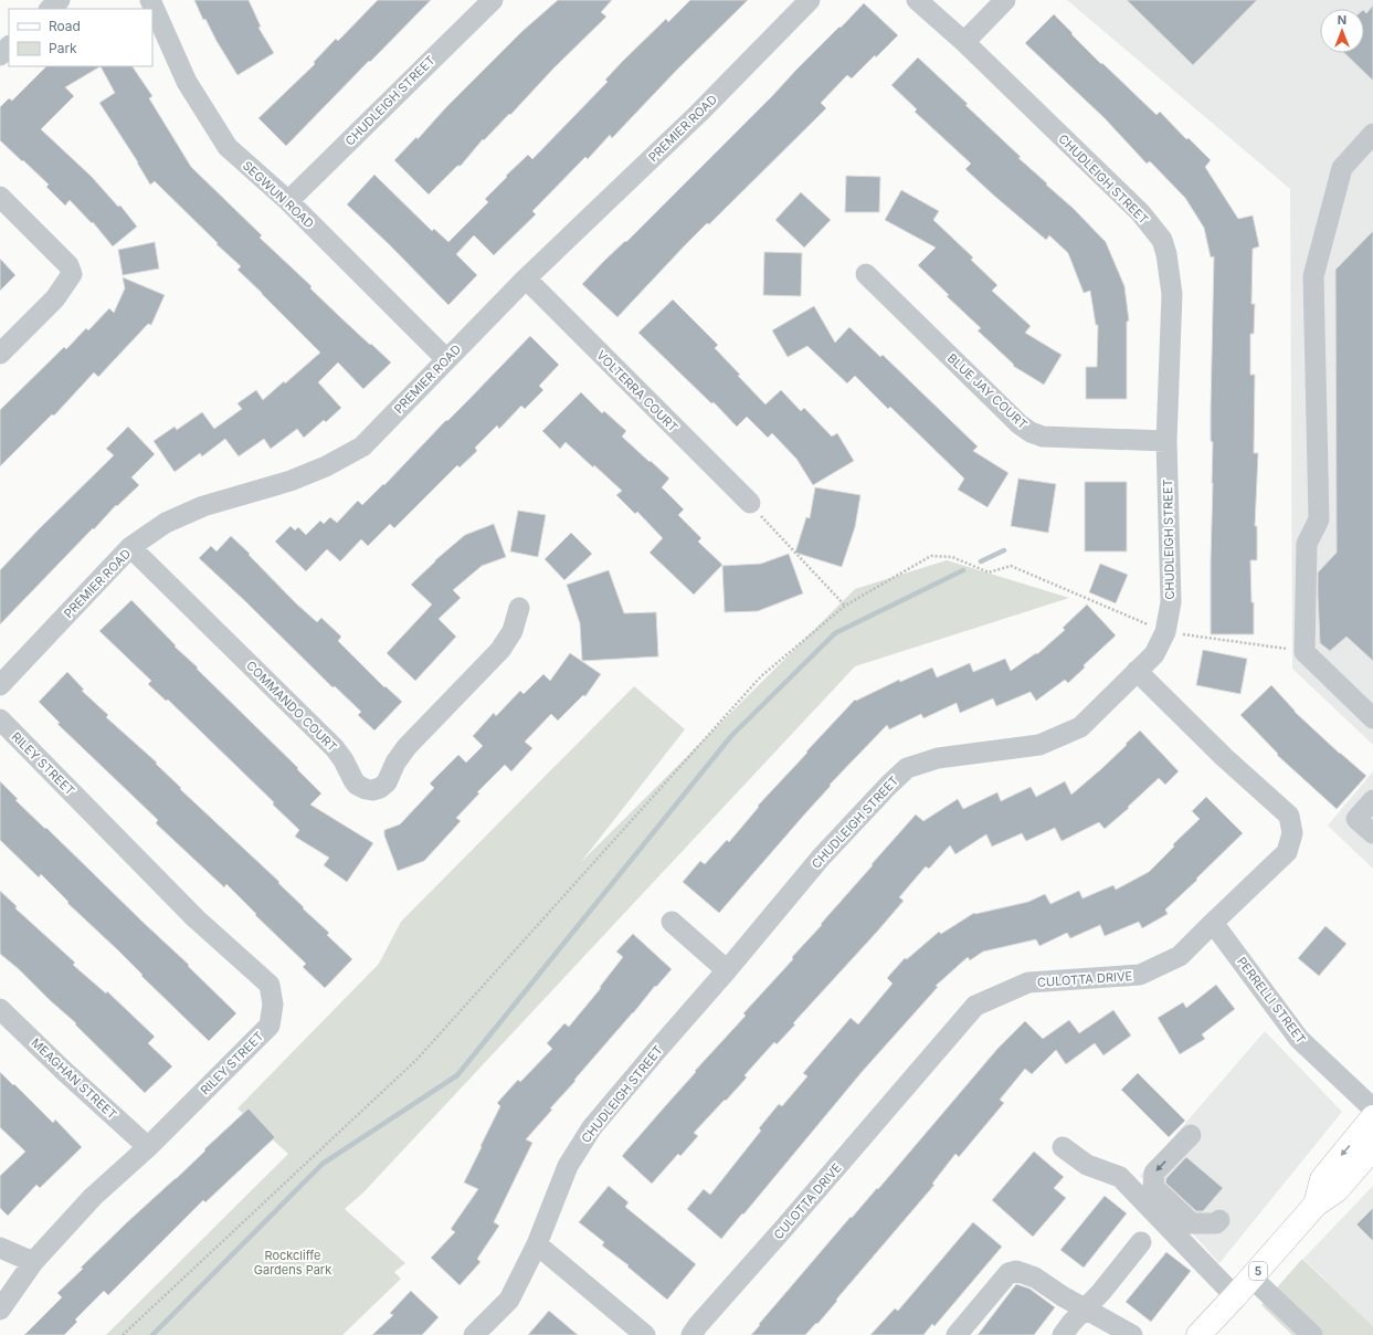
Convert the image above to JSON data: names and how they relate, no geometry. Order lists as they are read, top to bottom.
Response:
{
  "streets": {
    "main road": ["5"],
    "street": [
      "CHUDLEIGH STREET",
      "PREMIER ROAD",
      "SEGWUN ROAD",
      "VOLTERRA COURT",
      "BLUE JAY COURT",
      "COMMANDO COURT",
      "RILEY STREET",
      "CULOTTA DRIVE",
      "PERRELLI STREET",
      "MEAGHAN STREET"
    ]
  },
  "crossings": [
    ["CHUDLEIGH STREET", "SEGWUN ROAD"],
    ["CHUDLEIGH STREET", "BLUE JAY COURT"],
    ["CHUDLEIGH STREET", "CULOTTA DRIVE"],
    ["PREMIER ROAD", "SEGWUN ROAD"],
    ["PREMIER ROAD", "VOLTERRA COURT"],
    ["PREMIER ROAD", "COMMANDO COURT"],
    ["RILEY STREET", "MEAGHAN STREET"],
    ["CULOTTA DRIVE", "PERRELLI STREET"]
  ],
  "parks": ["Rockcliffe Gardens Park"],
  "legend": ["Road", "Park"],
  "north": "top"
}
